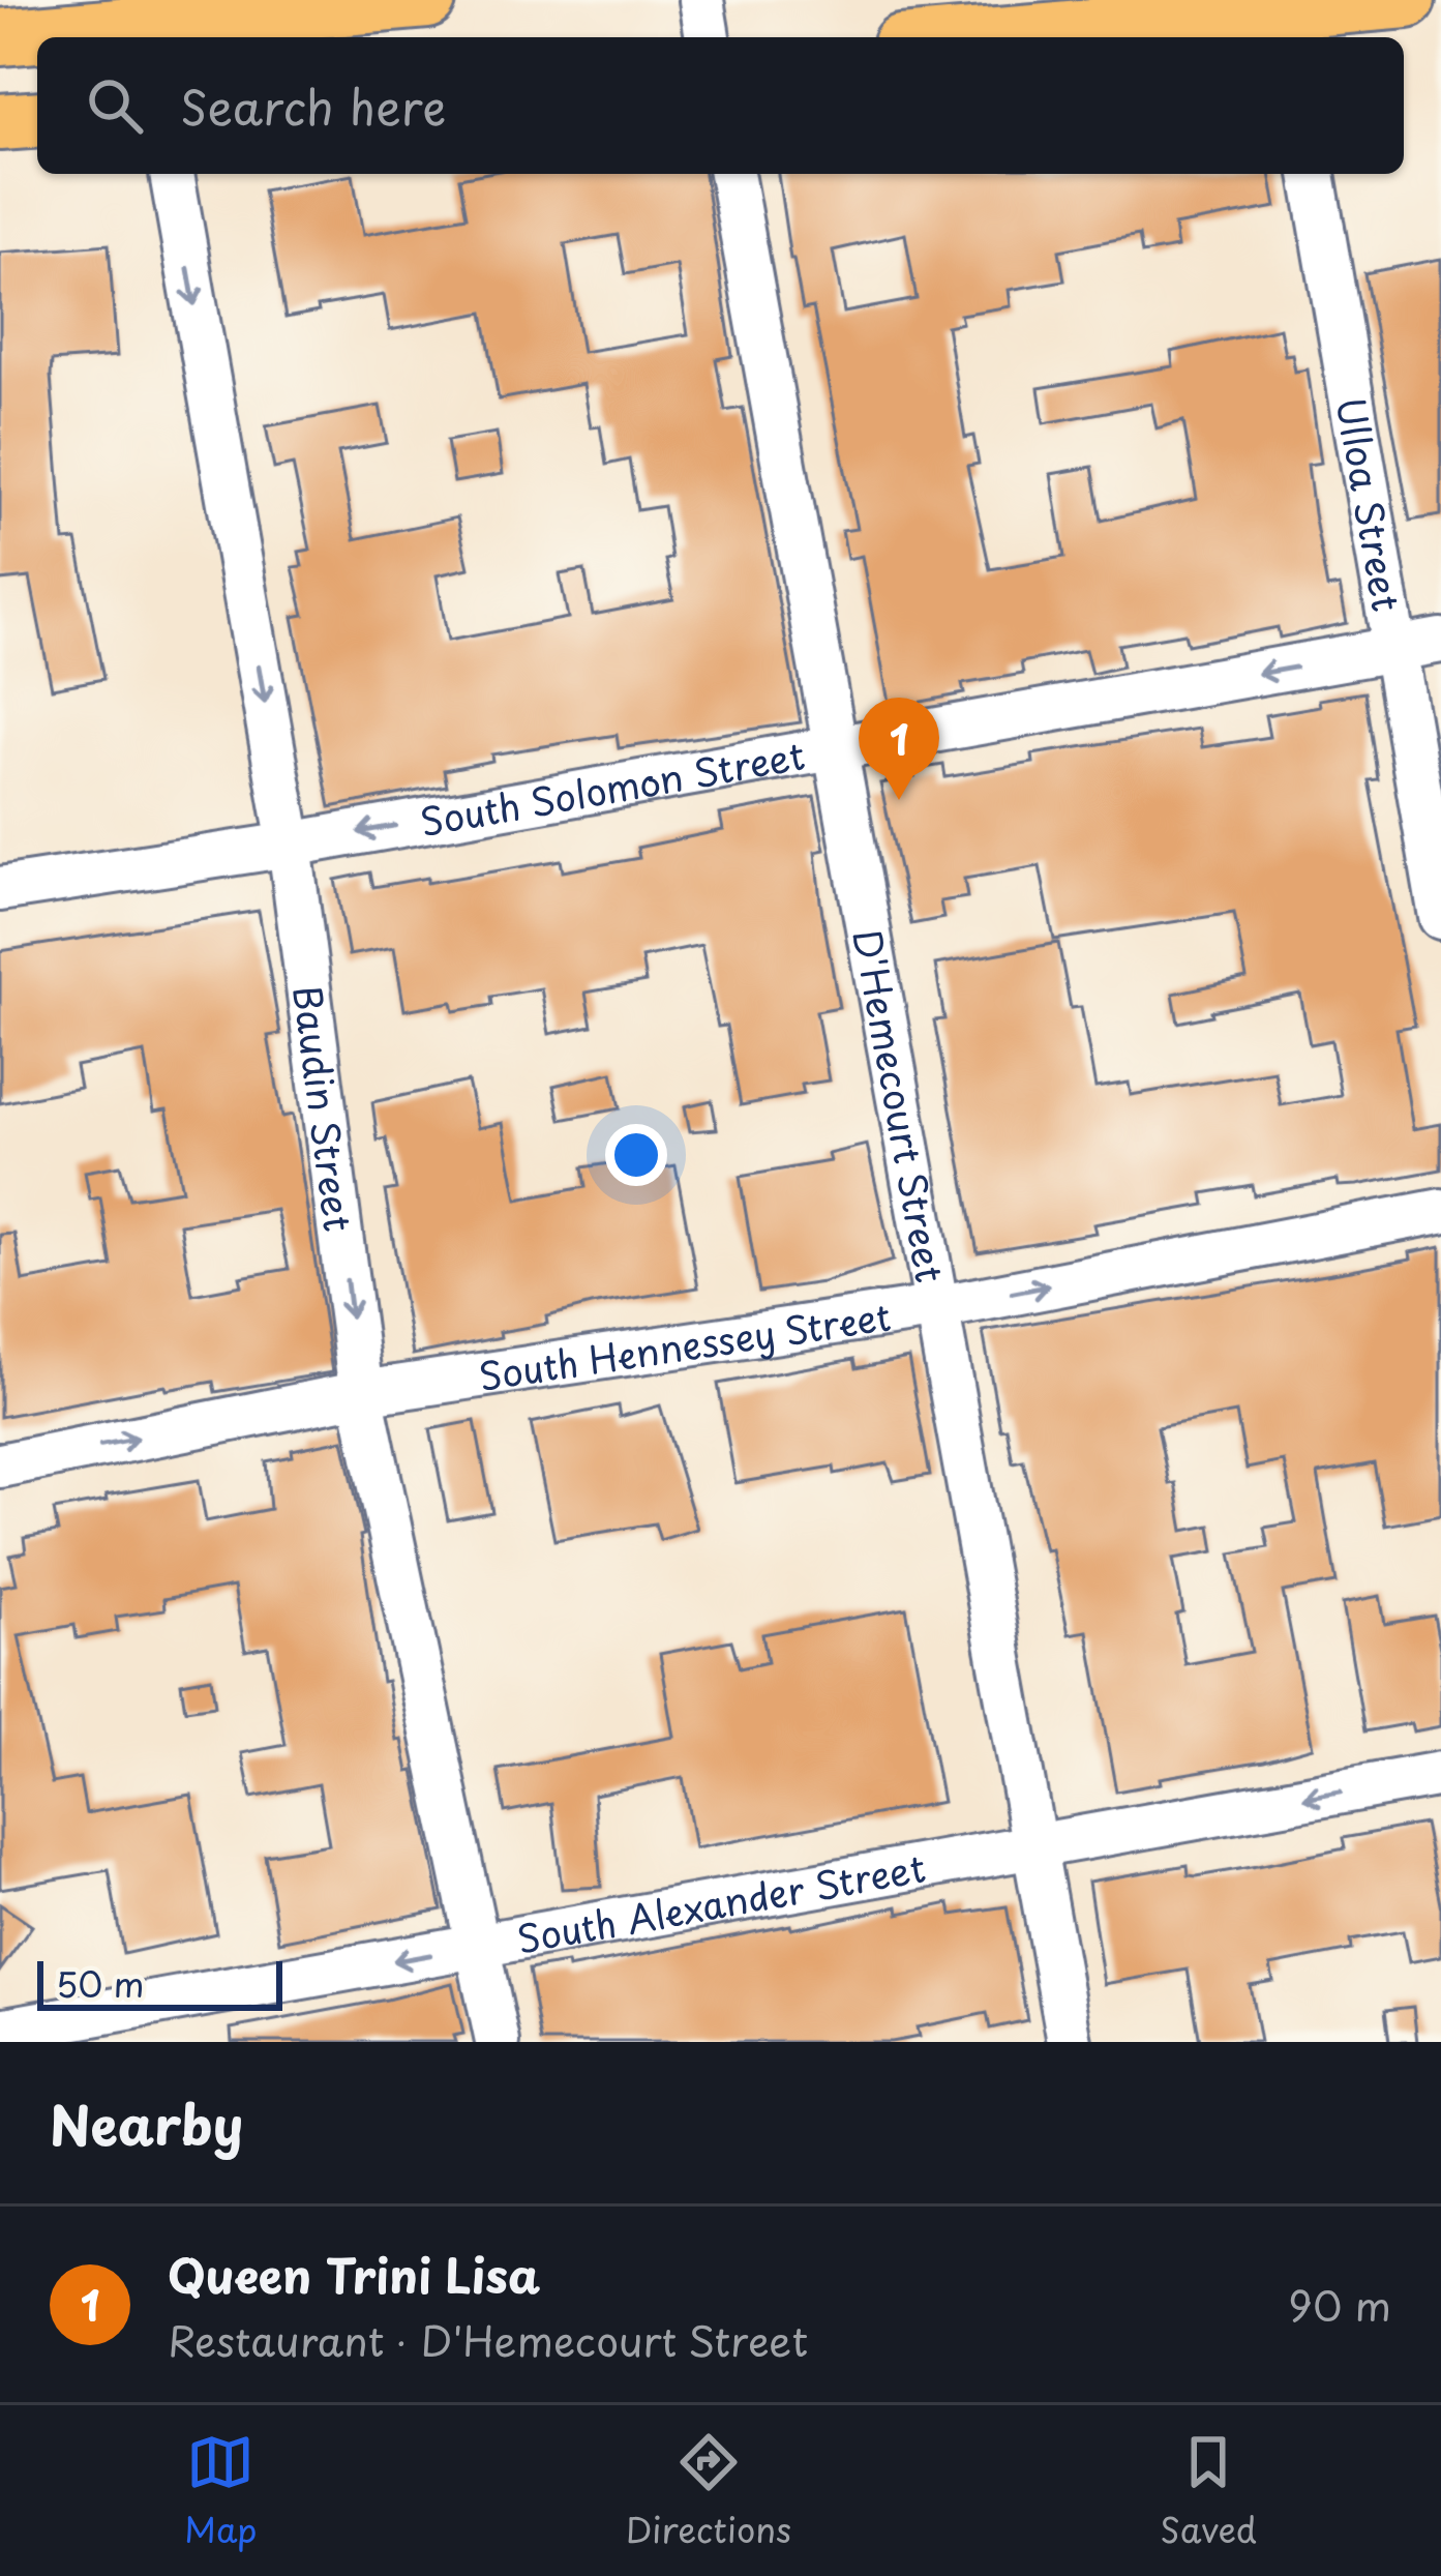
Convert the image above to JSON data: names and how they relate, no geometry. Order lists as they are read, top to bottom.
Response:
{
  "streets": {
    "street": [
      "Ulloa Street",
      "South Solomon Street",
      "D'Hemecourt Street",
      "Baudin Street",
      "South Hennessey Street",
      "South Alexander Street"
    ]
  },
  "crossings": [
    ["Ulloa Street", "South Solomon Street"],
    ["South Solomon Street", "D'Hemecourt Street"],
    ["South Solomon Street", "Baudin Street"],
    ["D'Hemecourt Street", "South Hennessey Street"],
    ["D'Hemecourt Street", "South Alexander Street"],
    ["Baudin Street", "South Hennessey Street"],
    ["Baudin Street", "South Alexander Street"]
  ],
  "one_way": [
    "South Solomon Street",
    "Baudin Street",
    "South Hennessey Street",
    "South Alexander Street"
  ],
  "scale_bar": "50 m",
  "page": {
    "search": "Search here",
    "pins": "1",
    "scale": "50 m",
    "heading": "Nearby",
    "list": [
      {
        "mark": "1",
        "name": "Queen Trini Lisa",
        "note": "Restaurant · D'Hemecourt Street",
        "value": "90 m"
      }
    ],
    "nav": ["Map", "Directions", "Saved"]
  }
}
